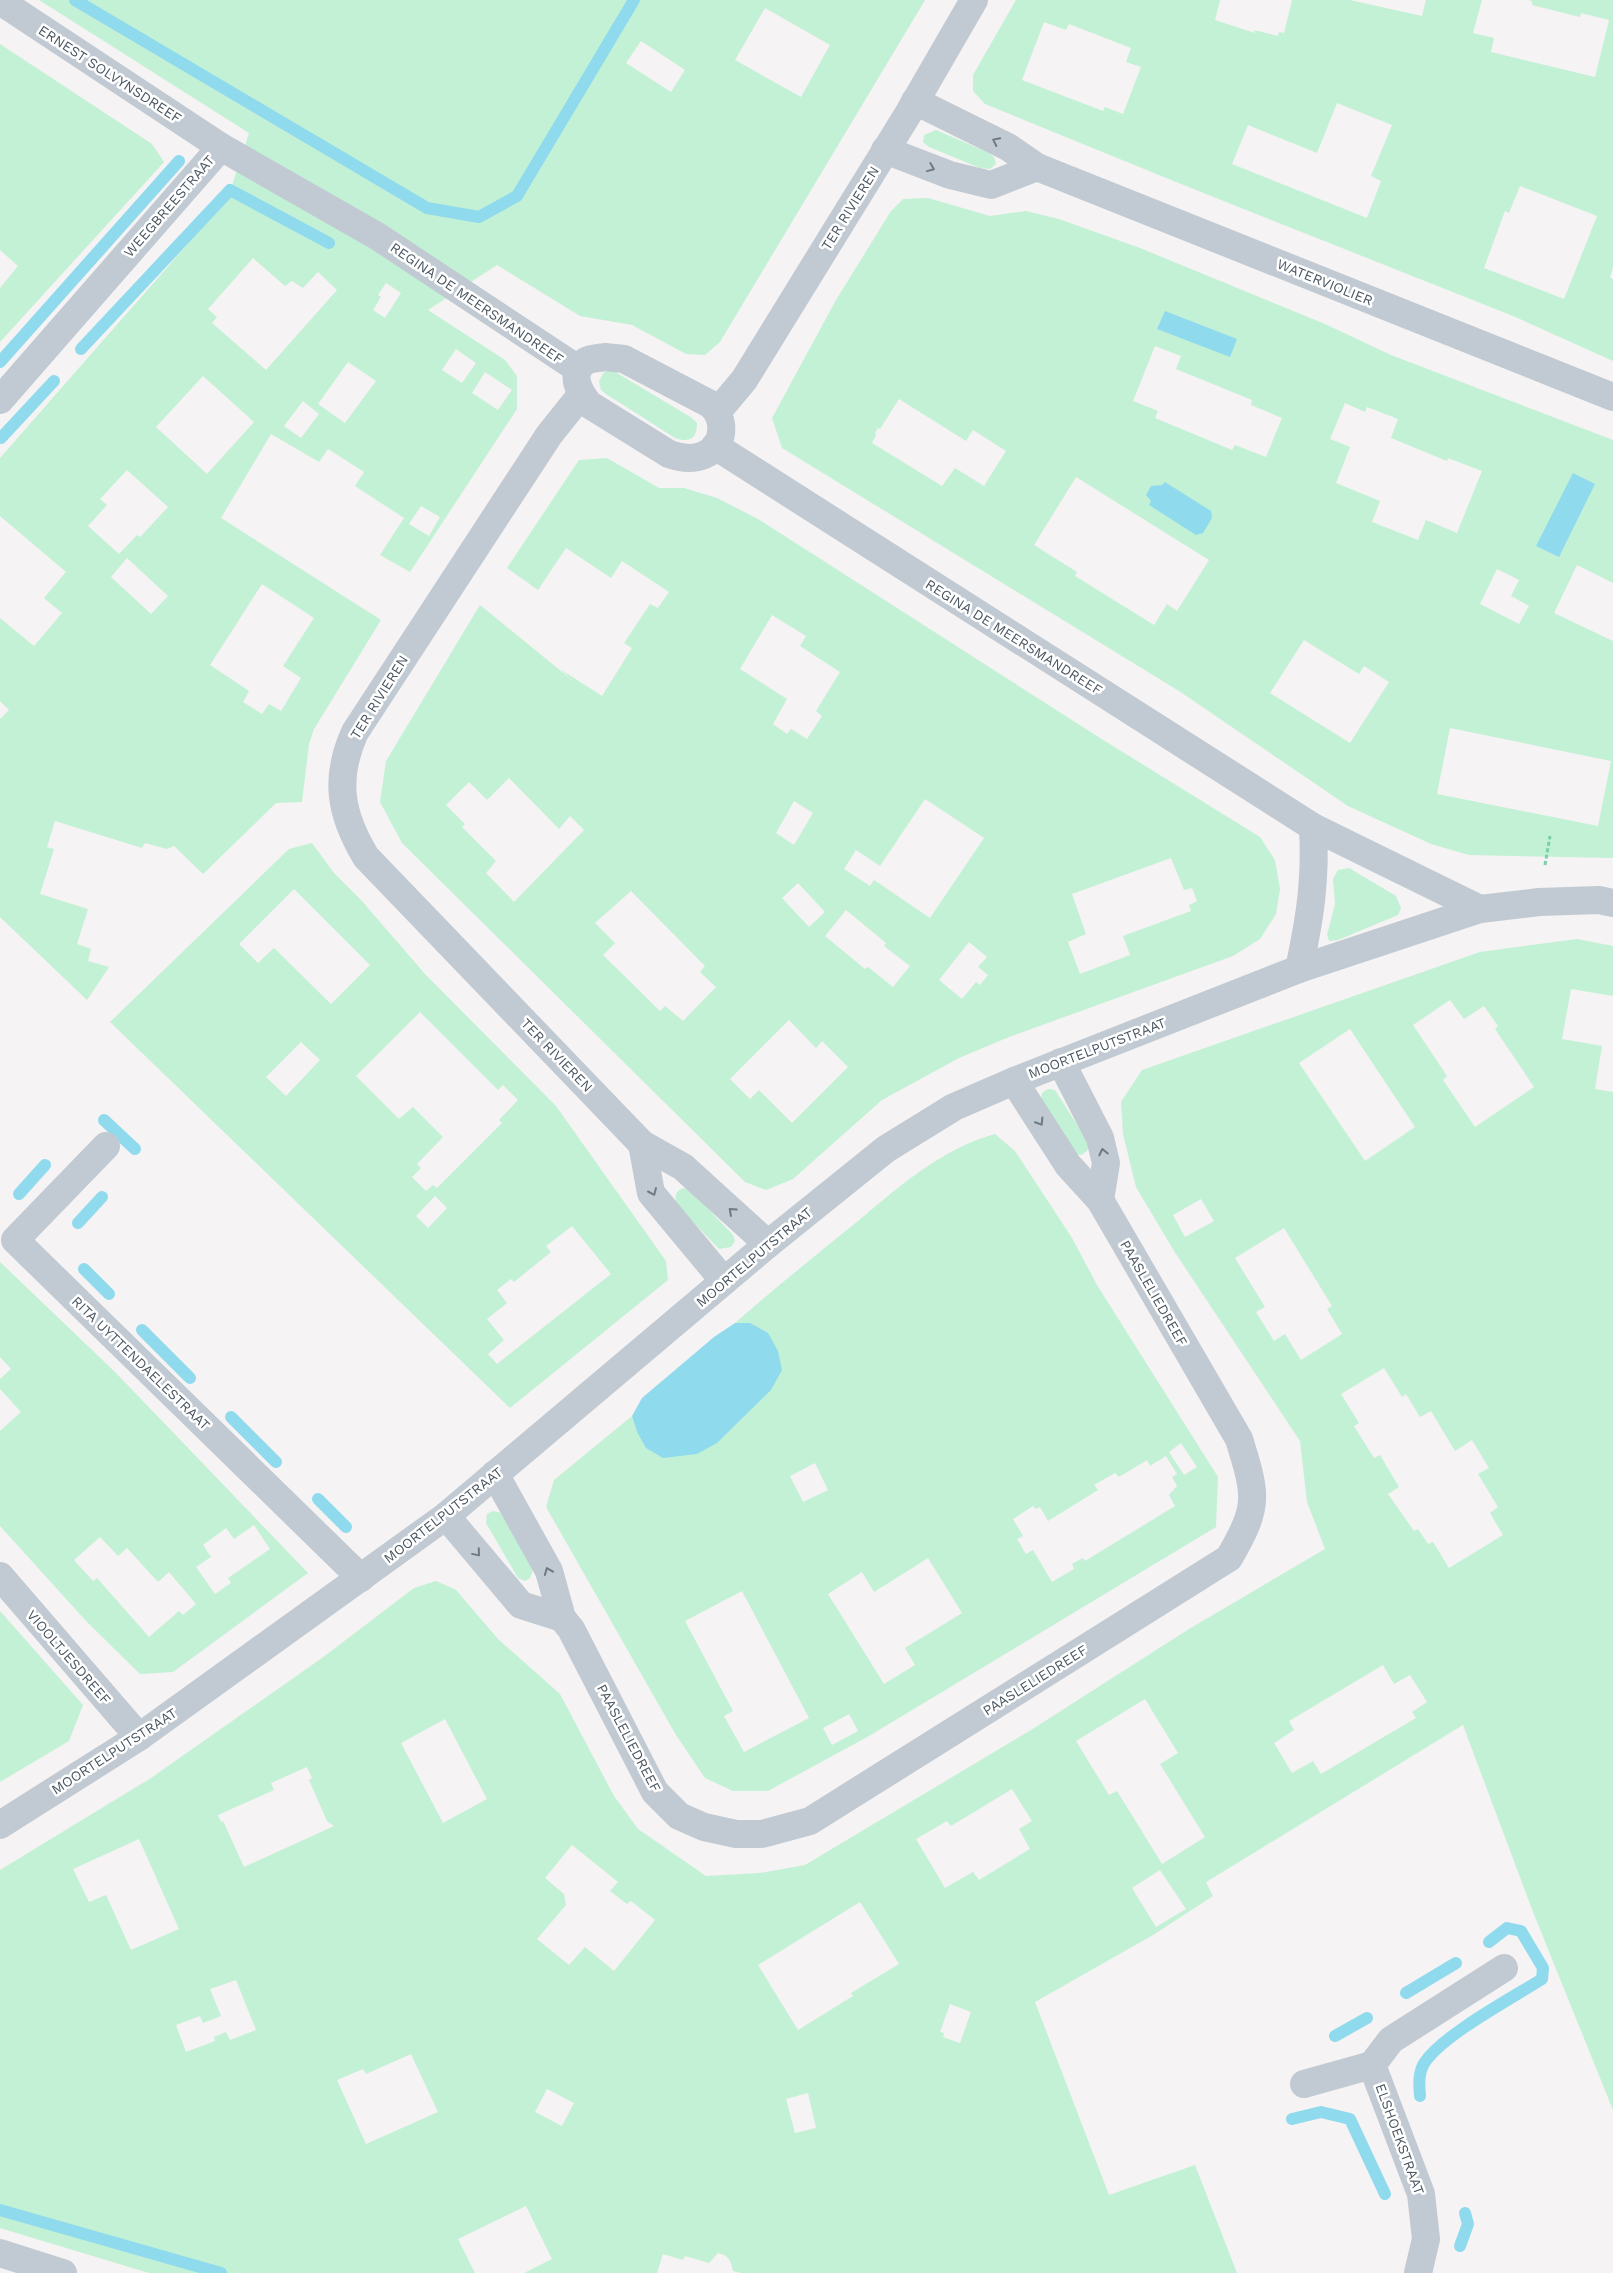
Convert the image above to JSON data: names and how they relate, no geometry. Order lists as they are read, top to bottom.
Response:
{
  "streets": {
    "street": [
      "ERNEST SOLVYNSDREEF",
      "WEEGBREESTRAAT",
      "TER RIVIEREN",
      "WATERVIOLIER",
      "REGINA DE MEERSMANDREEF",
      "MOORTELPUTSTRAAT",
      "PAASLELIEDREEF",
      "RITA UYTTENDAELESTRAAT",
      "VIOOLTJESDREEF",
      "ELSHOEKSTRAAT"
    ]
  },
  "crossings": [
    ["ERNEST SOLVYNSDREEF", "WEEGBREESTRAAT"],
    ["WEEGBREESTRAAT", "REGINA DE MEERSMANDREEF"],
    ["TER RIVIEREN", "WATERVIOLIER"],
    ["TER RIVIEREN", "REGINA DE MEERSMANDREEF"],
    ["TER RIVIEREN", "MOORTELPUTSTRAAT"],
    ["REGINA DE MEERSMANDREEF", "MOORTELPUTSTRAAT"],
    ["MOORTELPUTSTRAAT", "PAASLELIEDREEF"],
    ["MOORTELPUTSTRAAT", "RITA UYTTENDAELESTRAAT"],
    ["MOORTELPUTSTRAAT", "VIOOLTJESDREEF"]
  ]
}
